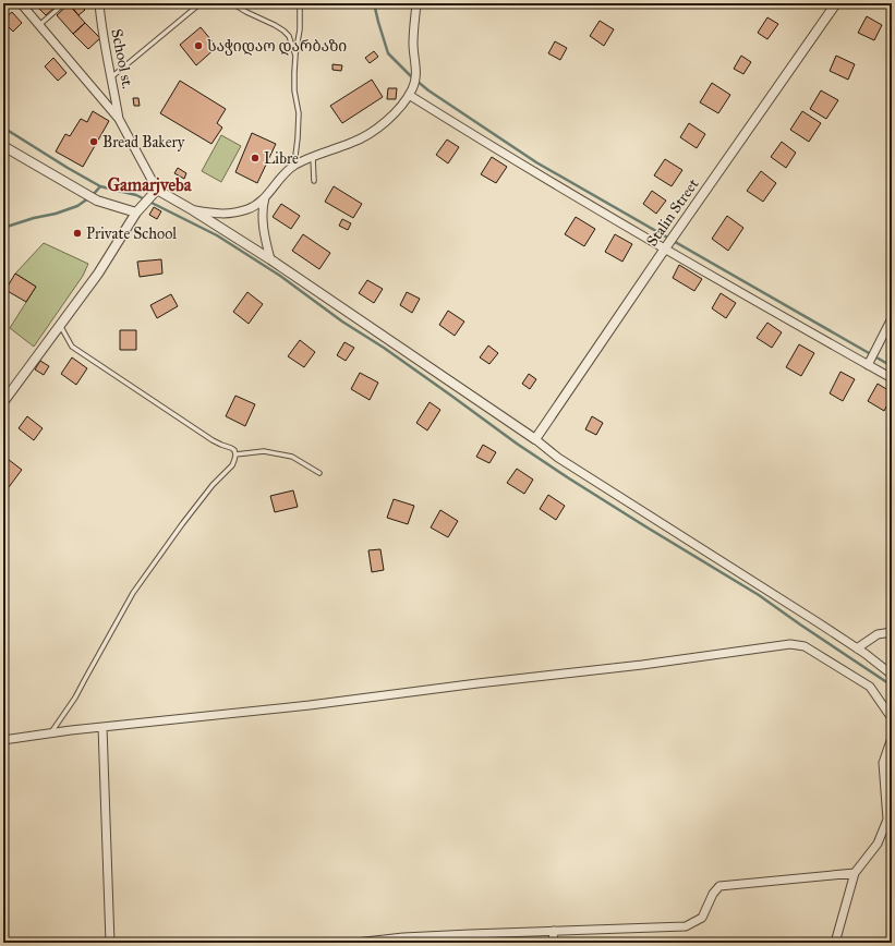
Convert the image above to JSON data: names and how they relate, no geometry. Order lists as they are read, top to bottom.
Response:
{
  "streets": {
    "street": ["School st.", "Stalin Street"]
  },
  "districts": ["Gamarjveba"],
  "places": [
    "საჭიდაო დარბაზი",
    "Bread Bakery",
    "Libre",
    "Private School"
  ]
}
